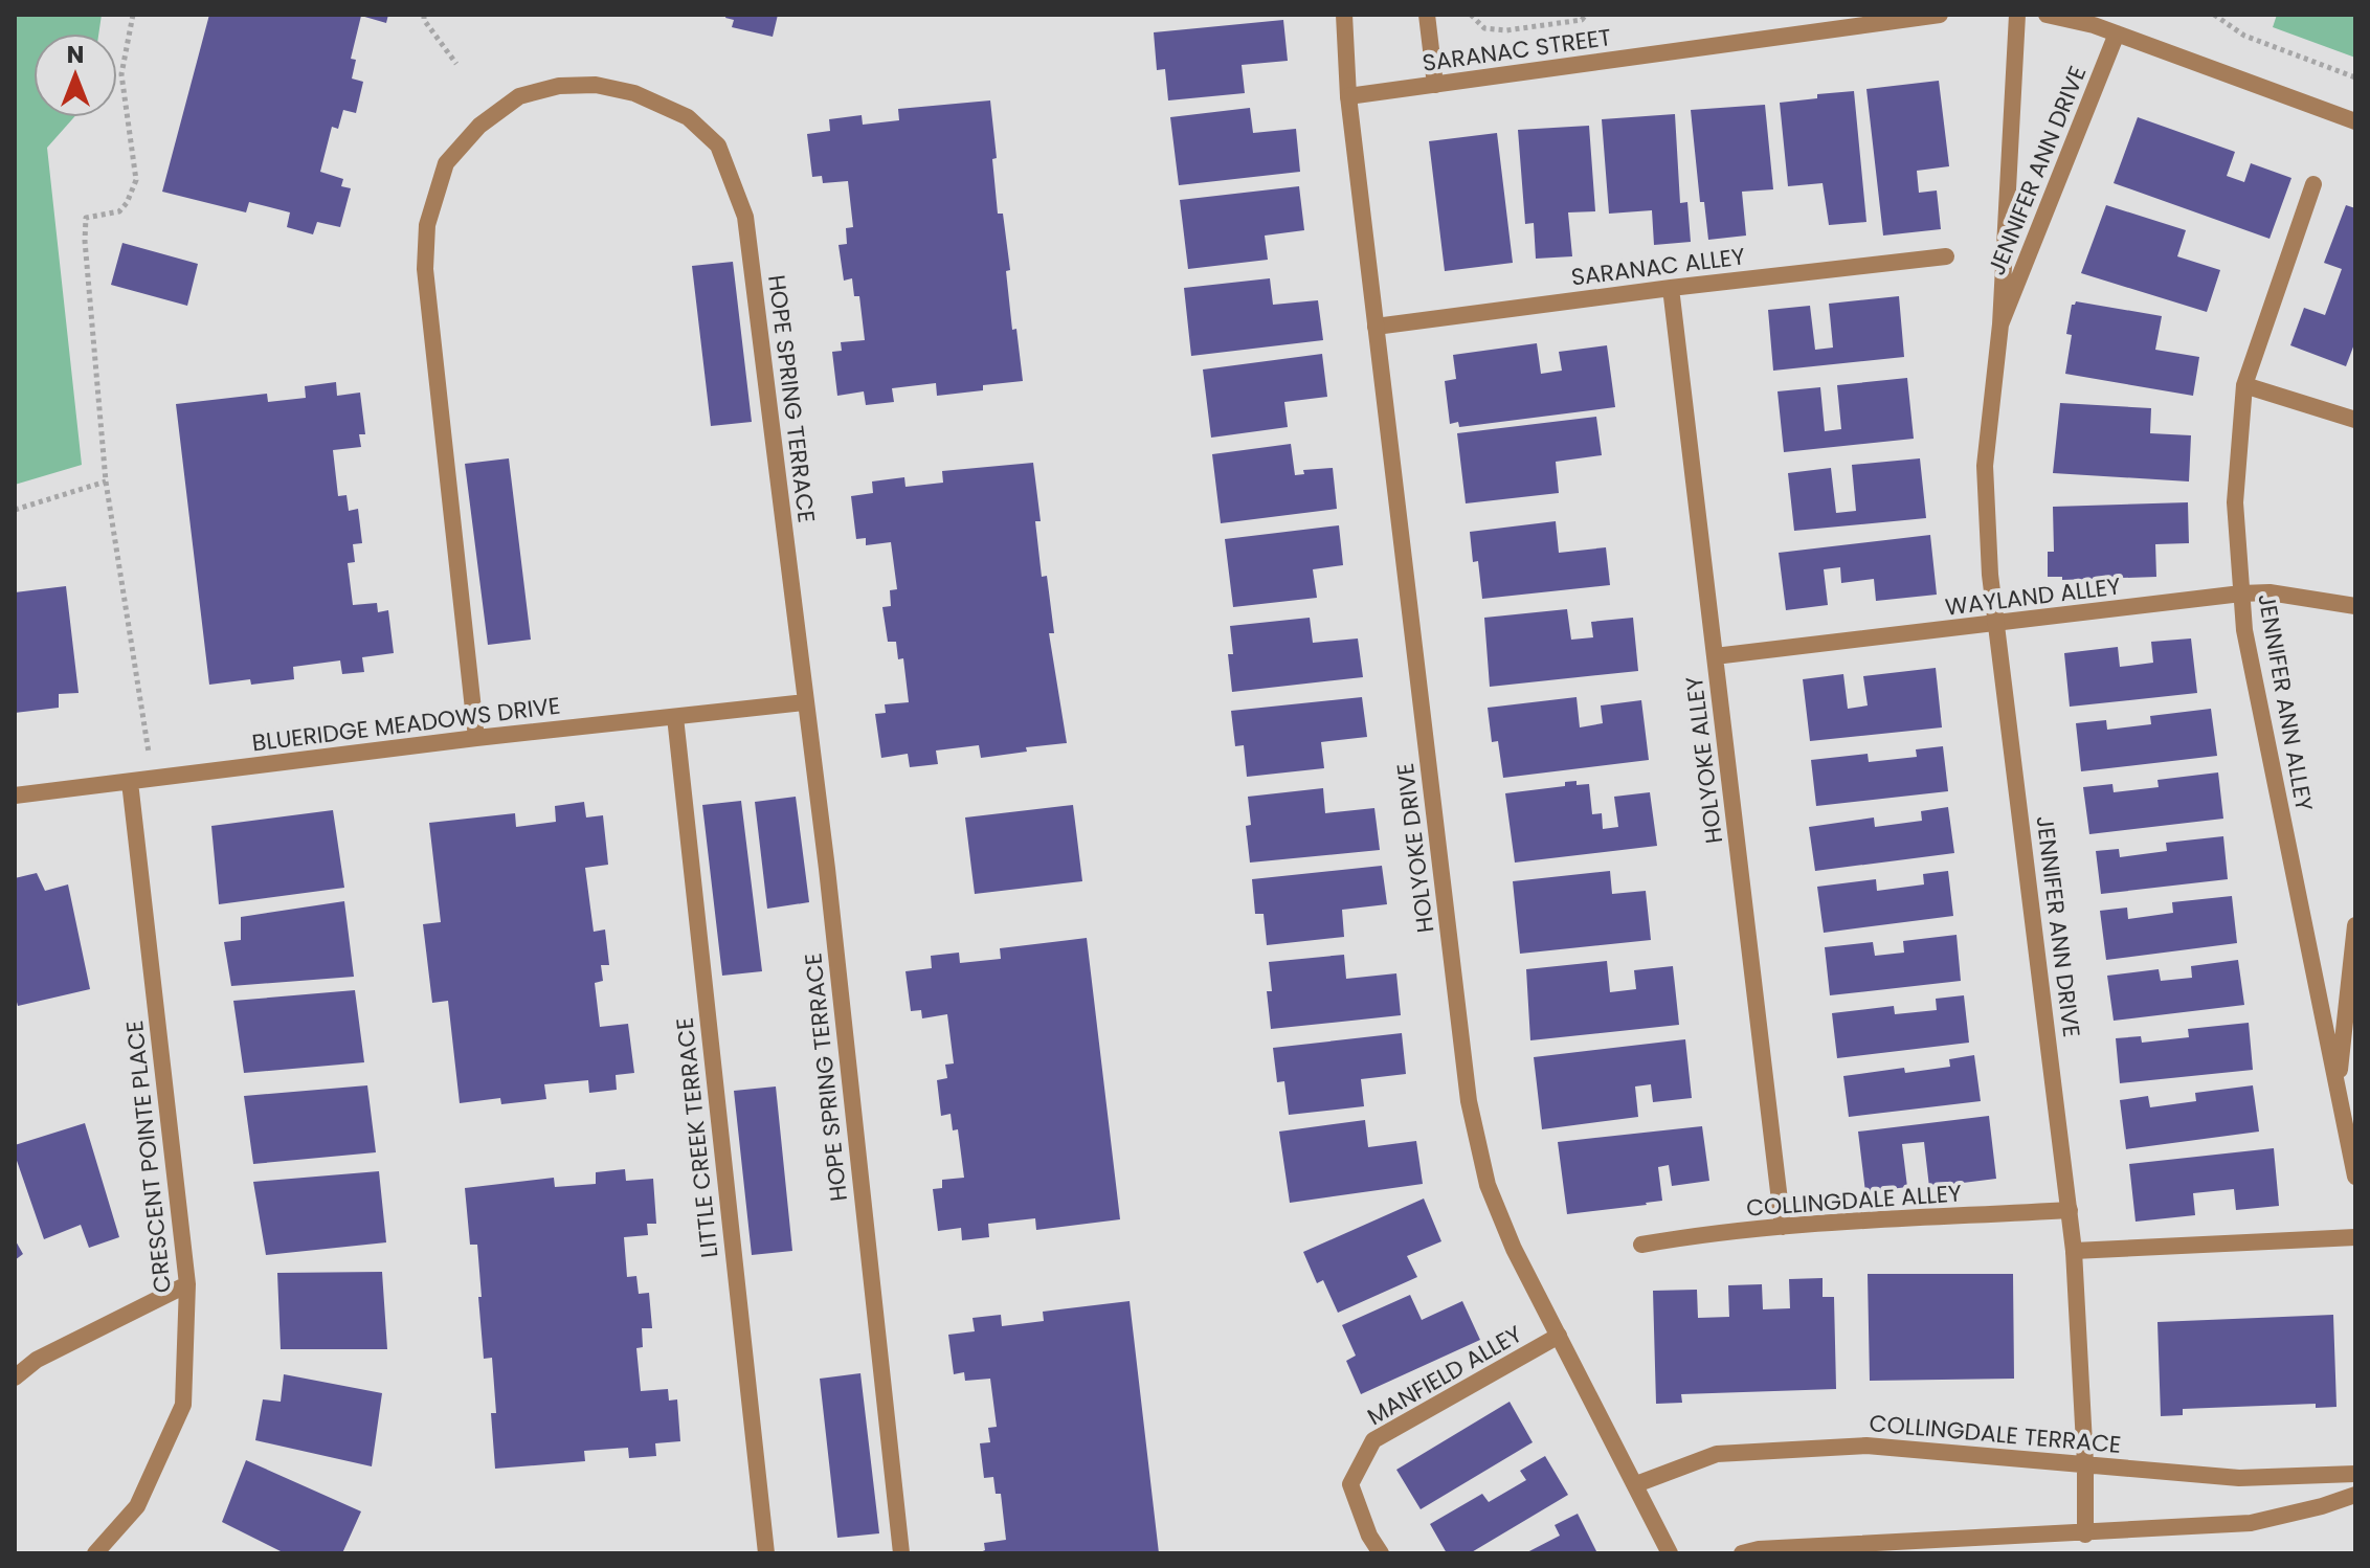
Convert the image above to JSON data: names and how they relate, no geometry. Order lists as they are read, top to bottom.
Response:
{
  "streets": {
    "street": [
      "SARANAC STREET",
      "JENNIFER ANN DRIVE",
      "SARANAC ALLEY",
      "HOPE SPRING TERRACE",
      "WAYLAND ALLEY",
      "JENNIFER ANN ALLEY",
      "BLUERIDGE MEADOWS DRIVE",
      "HOLYOKE ALLEY",
      "HOLYOKE DRIVE",
      "LITTLE CREEK TERRACE",
      "CRESCENT POINTE PLACE",
      "COLLINGDALE ALLEY",
      "MANFIELD ALLEY",
      "COLLINGDALE TERRACE"
    ]
  },
  "crossings": [
    ["SARANAC STREET", "HOLYOKE DRIVE"],
    ["JENNIFER ANN DRIVE", "WAYLAND ALLEY"],
    ["JENNIFER ANN DRIVE", "COLLINGDALE ALLEY"],
    ["JENNIFER ANN DRIVE", "COLLINGDALE TERRACE"],
    ["SARANAC ALLEY", "HOLYOKE ALLEY"],
    ["SARANAC ALLEY", "HOLYOKE DRIVE"],
    ["HOPE SPRING TERRACE", "BLUERIDGE MEADOWS DRIVE"],
    ["WAYLAND ALLEY", "JENNIFER ANN ALLEY"],
    ["WAYLAND ALLEY", "HOLYOKE ALLEY"],
    ["BLUERIDGE MEADOWS DRIVE", "LITTLE CREEK TERRACE"],
    ["BLUERIDGE MEADOWS DRIVE", "CRESCENT POINTE PLACE"],
    ["HOLYOKE ALLEY", "COLLINGDALE ALLEY"],
    ["HOLYOKE DRIVE", "MANFIELD ALLEY"],
    ["HOLYOKE DRIVE", "COLLINGDALE TERRACE"]
  ],
  "north": "top"
}
